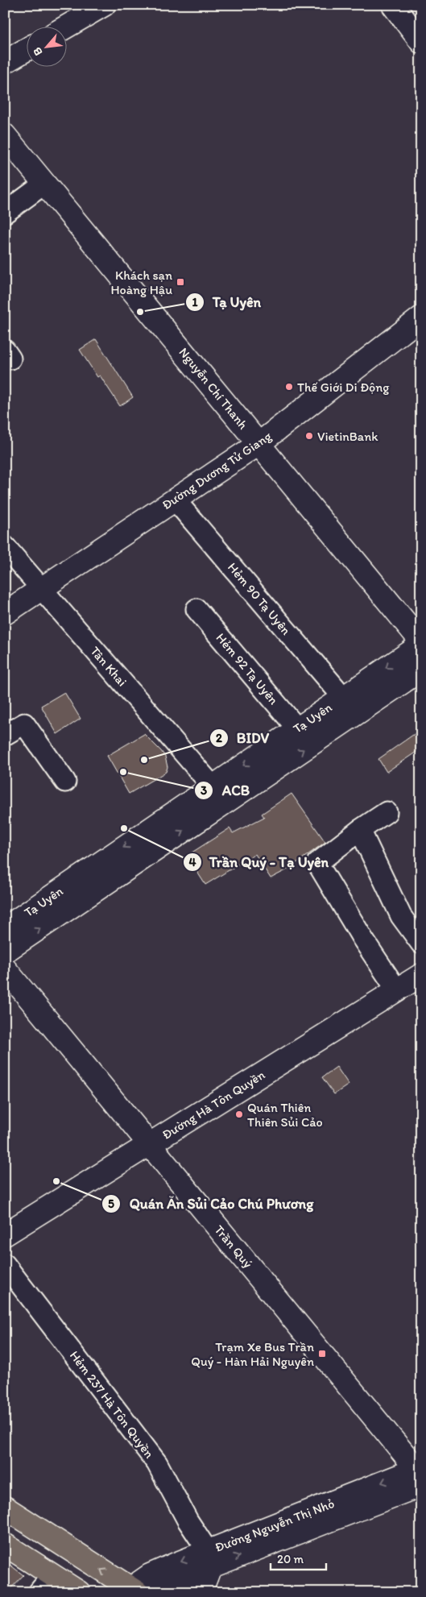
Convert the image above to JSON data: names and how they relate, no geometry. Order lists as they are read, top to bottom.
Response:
{
  "streets": {
    "main road": [
      "Nguyễn Chí Thanh",
      "Đường Dương Tử Giang",
      "Tạ Uyên",
      "Đường Hà Tôn Quyền",
      "Trần Quý",
      "Đường Nguyễn Thị Nhỏ"
    ],
    "street": [
      "Hẻm 90 Tạ Uyên",
      "Tân Khai",
      "Hẻm 92 Tạ Uyên",
      "Hẻm 237 Hà Tôn Quyền"
    ]
  },
  "crossings": [
    ["Nguyễn Chí Thanh", "Đường Dương Tử Giang"],
    ["Nguyễn Chí Thanh", "Tạ Uyên"],
    ["Đường Dương Tử Giang", "Hẻm 90 Tạ Uyên"],
    ["Đường Dương Tử Giang", "Tân Khai"],
    ["Hẻm 90 Tạ Uyên", "Tạ Uyên"],
    ["Tân Khai", "Tạ Uyên"],
    ["Hẻm 92 Tạ Uyên", "Tạ Uyên"],
    ["Đường Hà Tôn Quyền", "Trần Quý"],
    ["Trần Quý", "Đường Nguyễn Thị Nhỏ"],
    ["Hẻm 237 Hà Tôn Quyền", "Đường Nguyễn Thị Nhỏ"]
  ],
  "places": {
    "transit": ["Khách sạn Hoàng Hậu", "Trạm Xe Bus Trần Quý - Hàn Hải Nguyên"],
    "other": [
      "Tạ Uyên",
      "Thế Giới Di Động",
      "VietinBank",
      "BIDV",
      "ACB",
      "Trần Quý - Tạ Uyên",
      "Quán Thiên Thiên Sủi Cảo",
      "Quán Ăn Sủi Cảo Chú Phương"
    ]
  },
  "scale_bar": "20 m",
  "north": "bottom left"
}
